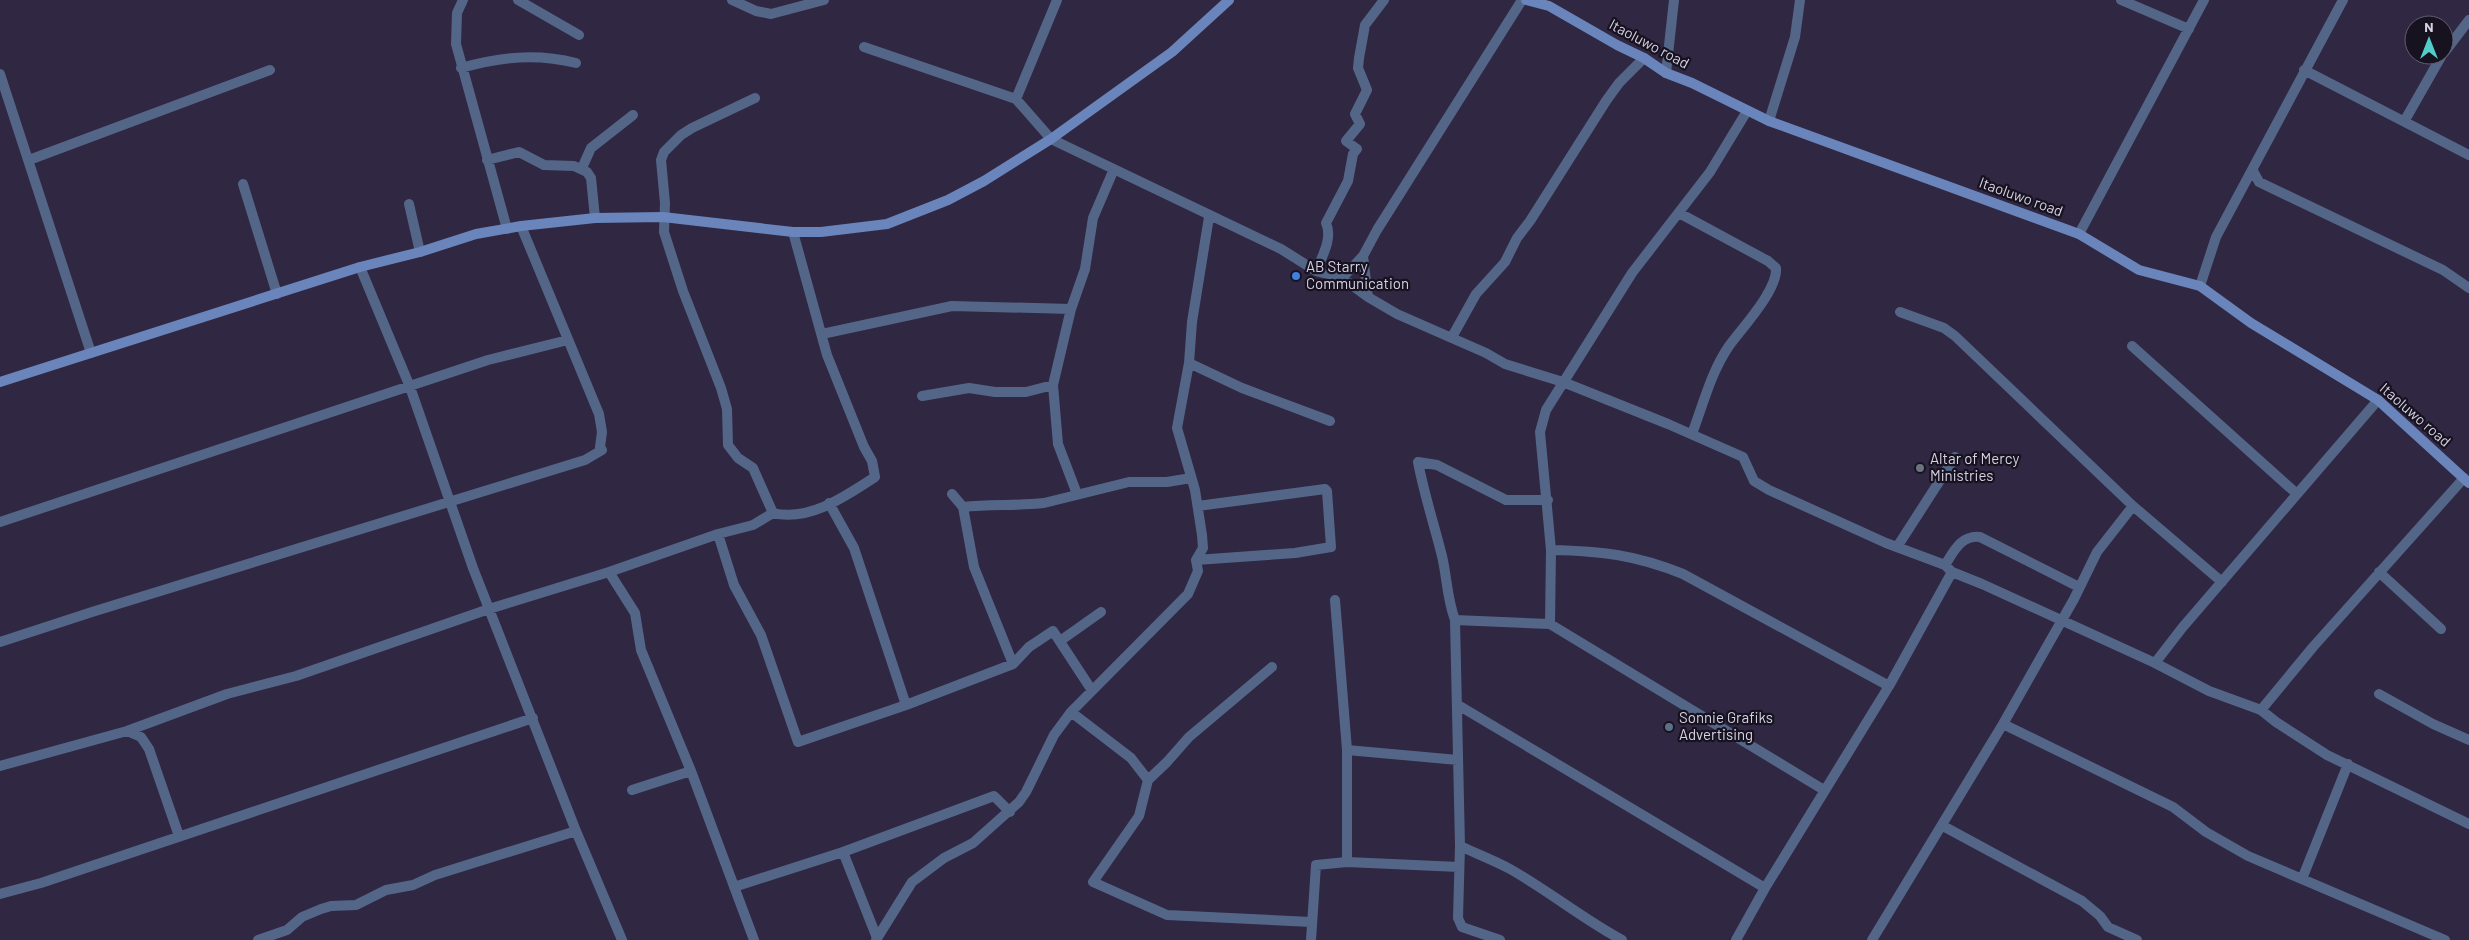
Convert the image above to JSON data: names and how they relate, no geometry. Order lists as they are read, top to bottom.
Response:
{
  "streets": {
    "street": ["Itaoluwo road"]
  },
  "places": ["AB Starry Communication", "Altar of Mercy Ministries", "Sonnie Grafiks Advertising"],
  "north": "top"
}
